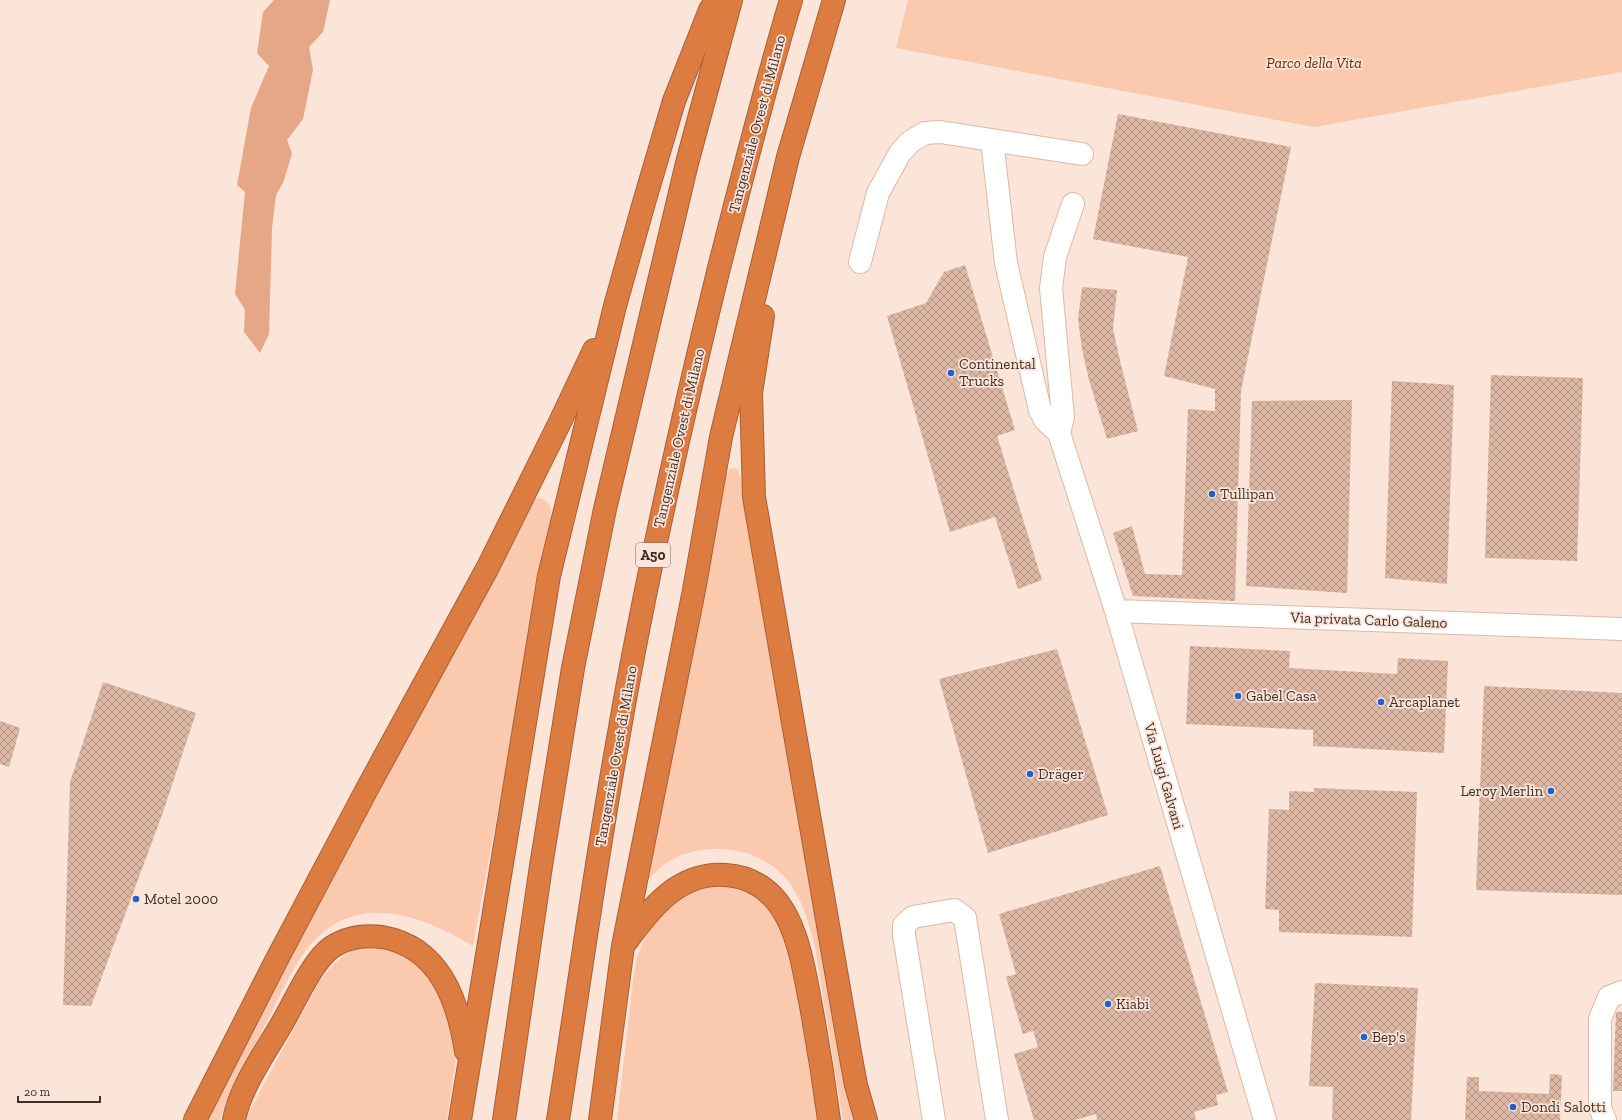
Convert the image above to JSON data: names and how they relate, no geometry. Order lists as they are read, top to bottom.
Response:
{
  "streets": {
    "highway": ["Tangenziale Ovest di Milano", "A50"],
    "street": ["Via privata Carlo Galeno", "Via Luigi Galvani"]
  },
  "crossings": [
    ["Via privata Carlo Galeno", "Via Luigi Galvani"]
  ],
  "parks": ["Parco della Vita"],
  "places": [
    "Continental Trucks",
    "Tullipan",
    "Gabel Casa",
    "Arcaplanet",
    "Dräger",
    "Leroy Merlin",
    "Motel 2000",
    "Kiabi",
    "Bep's",
    "Dondi Salotti"
  ],
  "scale_bar": "20 m"
}
